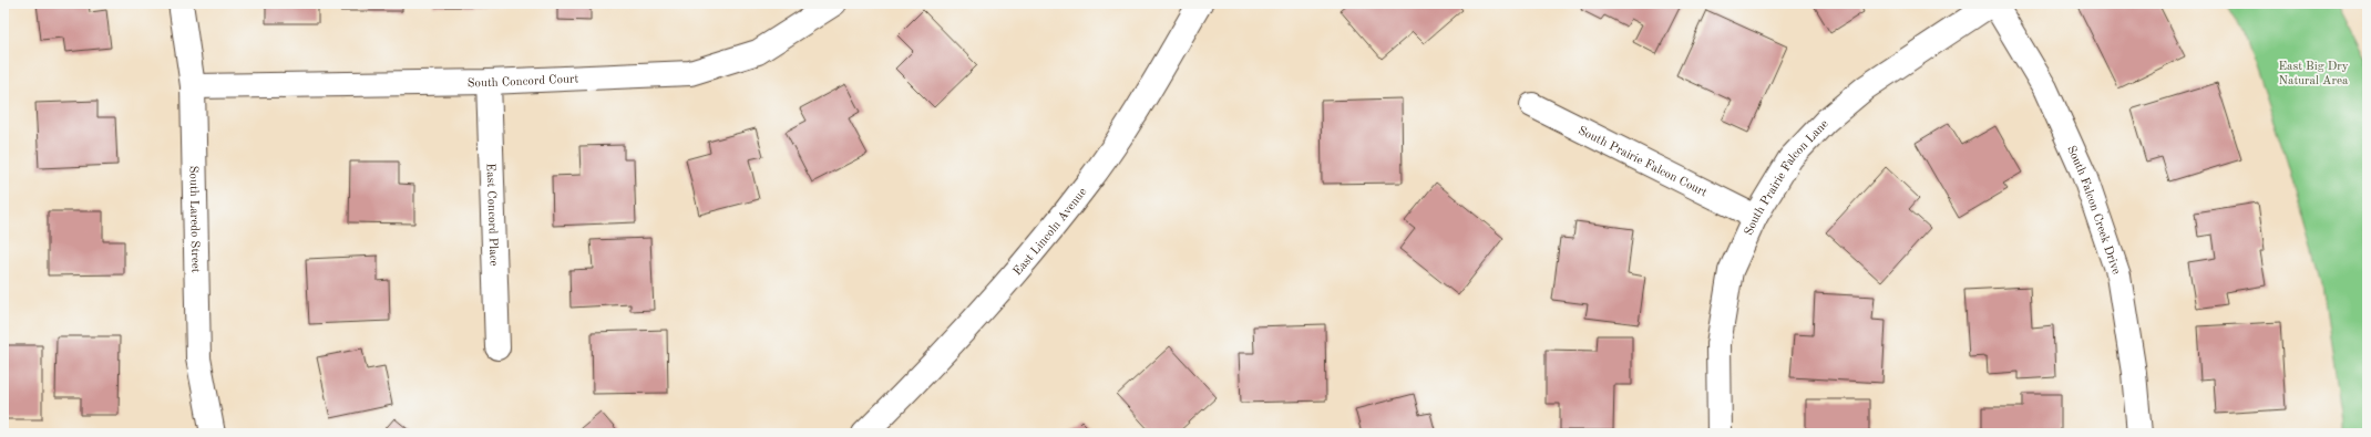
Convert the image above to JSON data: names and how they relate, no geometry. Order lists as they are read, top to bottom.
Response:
{
  "streets": {
    "street": [
      "South Concord Court",
      "South Prairie Falcon Court",
      "South Prairie Falcon Lane",
      "South Falcon Creek Drive",
      "East Concord Place",
      "South Laredo Street",
      "East Lincoln Avenue"
    ]
  },
  "crossings": [
    ["South Concord Court", "East Concord Place"],
    ["South Concord Court", "South Laredo Street"],
    ["South Prairie Falcon Court", "South Prairie Falcon Lane"],
    ["South Prairie Falcon Lane", "South Falcon Creek Drive"]
  ],
  "parks": ["East Big Dry Natural Area"]
}
